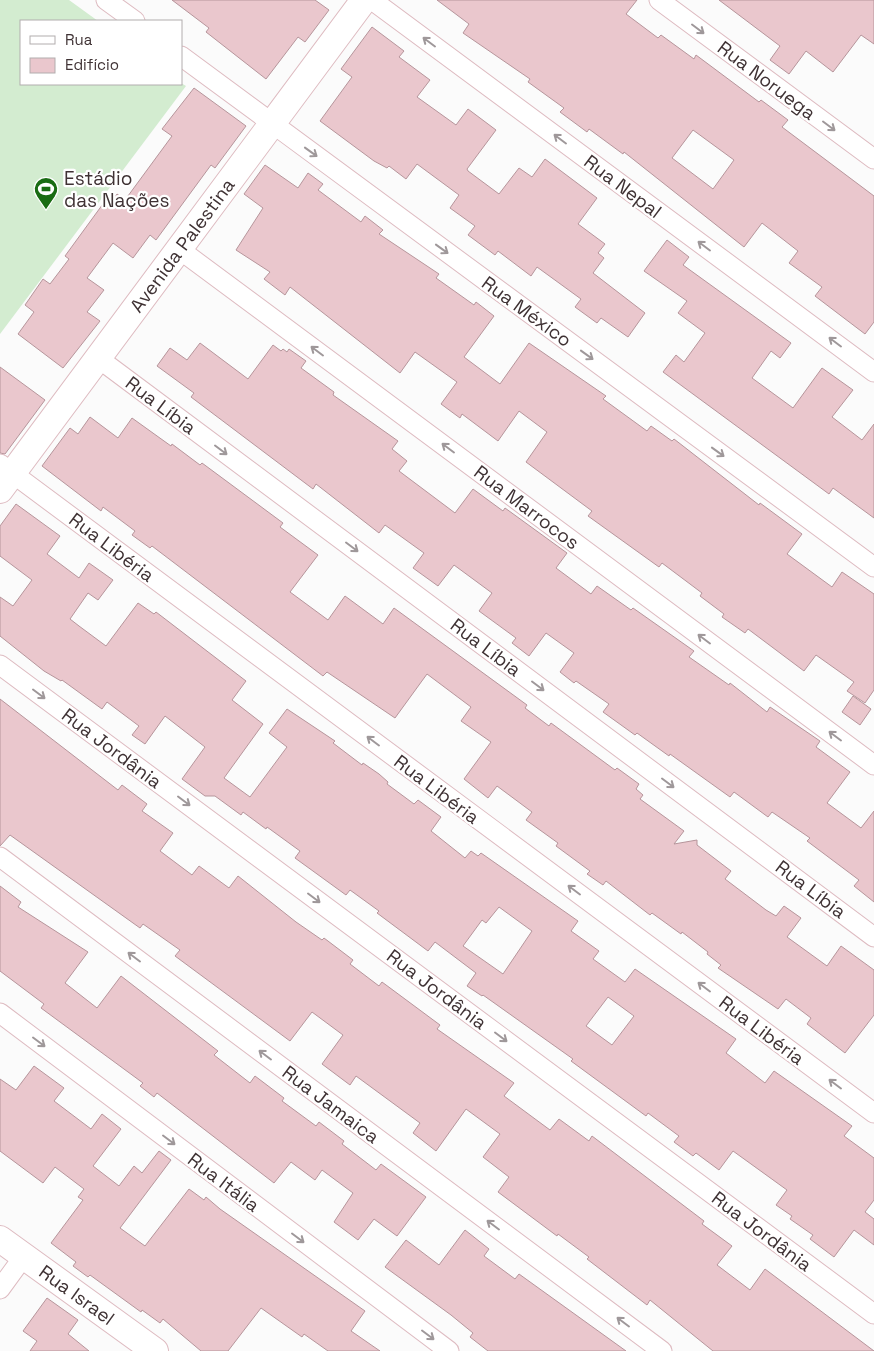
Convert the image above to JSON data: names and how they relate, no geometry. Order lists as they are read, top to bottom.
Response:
{
  "streets": {
    "street": [
      "Rua Noruega",
      "Rua Nepal",
      "Avenida Palestina",
      "Rua México",
      "Rua Líbia",
      "Rua Marrocos",
      "Rua Libéria",
      "Rua Jordânia",
      "Rua Jamaica",
      "Rua Itália",
      "Rua Israel"
    ]
  },
  "crossings": [
    ["Avenida Palestina", "Rua México"],
    ["Avenida Palestina", "Rua Líbia"],
    ["Avenida Palestina", "Rua Marrocos"],
    ["Avenida Palestina", "Rua Libéria"]
  ],
  "one_way": [
    "Rua Noruega",
    "Rua Nepal",
    "Rua México",
    "Rua Líbia",
    "Rua Marrocos",
    "Rua Libéria",
    "Rua Jordânia",
    "Rua Jamaica",
    "Rua Itália"
  ],
  "places": {
    "sports": ["Estádio das Nações"]
  },
  "legend": ["Rua", "Edifício"]
}
